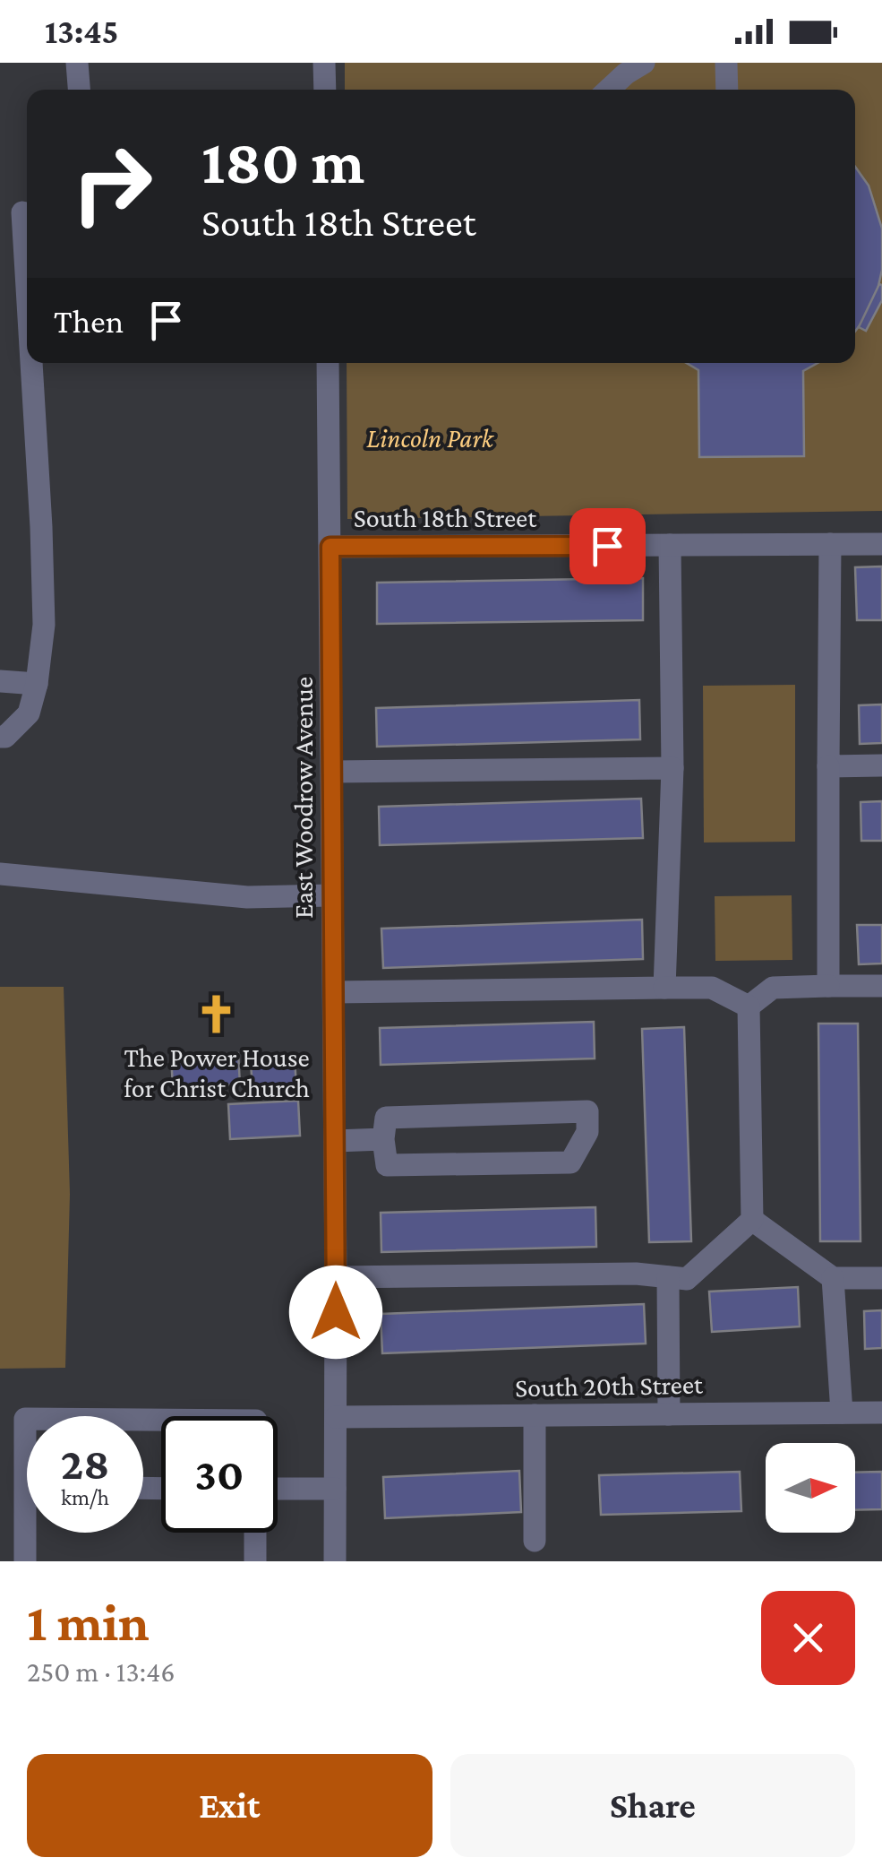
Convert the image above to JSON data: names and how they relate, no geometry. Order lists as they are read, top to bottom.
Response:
{
  "streets": {
    "street": ["South 18th Street", "East Woodrow Avenue", "South 20th Street"]
  },
  "crossings": [
    ["South 18th Street", "East Woodrow Avenue"],
    ["East Woodrow Avenue", "South 20th Street"]
  ],
  "parks": ["Lincoln Park"],
  "places": {
    "church": ["The Power House for Christ Church"]
  },
  "north": "right",
  "page": {
    "status": "13:45",
    "turn": ["180 m", "South 18th Street"],
    "then": "Then",
    "speed": "28 km/h",
    "limit": "30",
    "heading": ["1 min", "250 m · 13:46"],
    "buttons": ["Exit", "Share"]
  }
}
